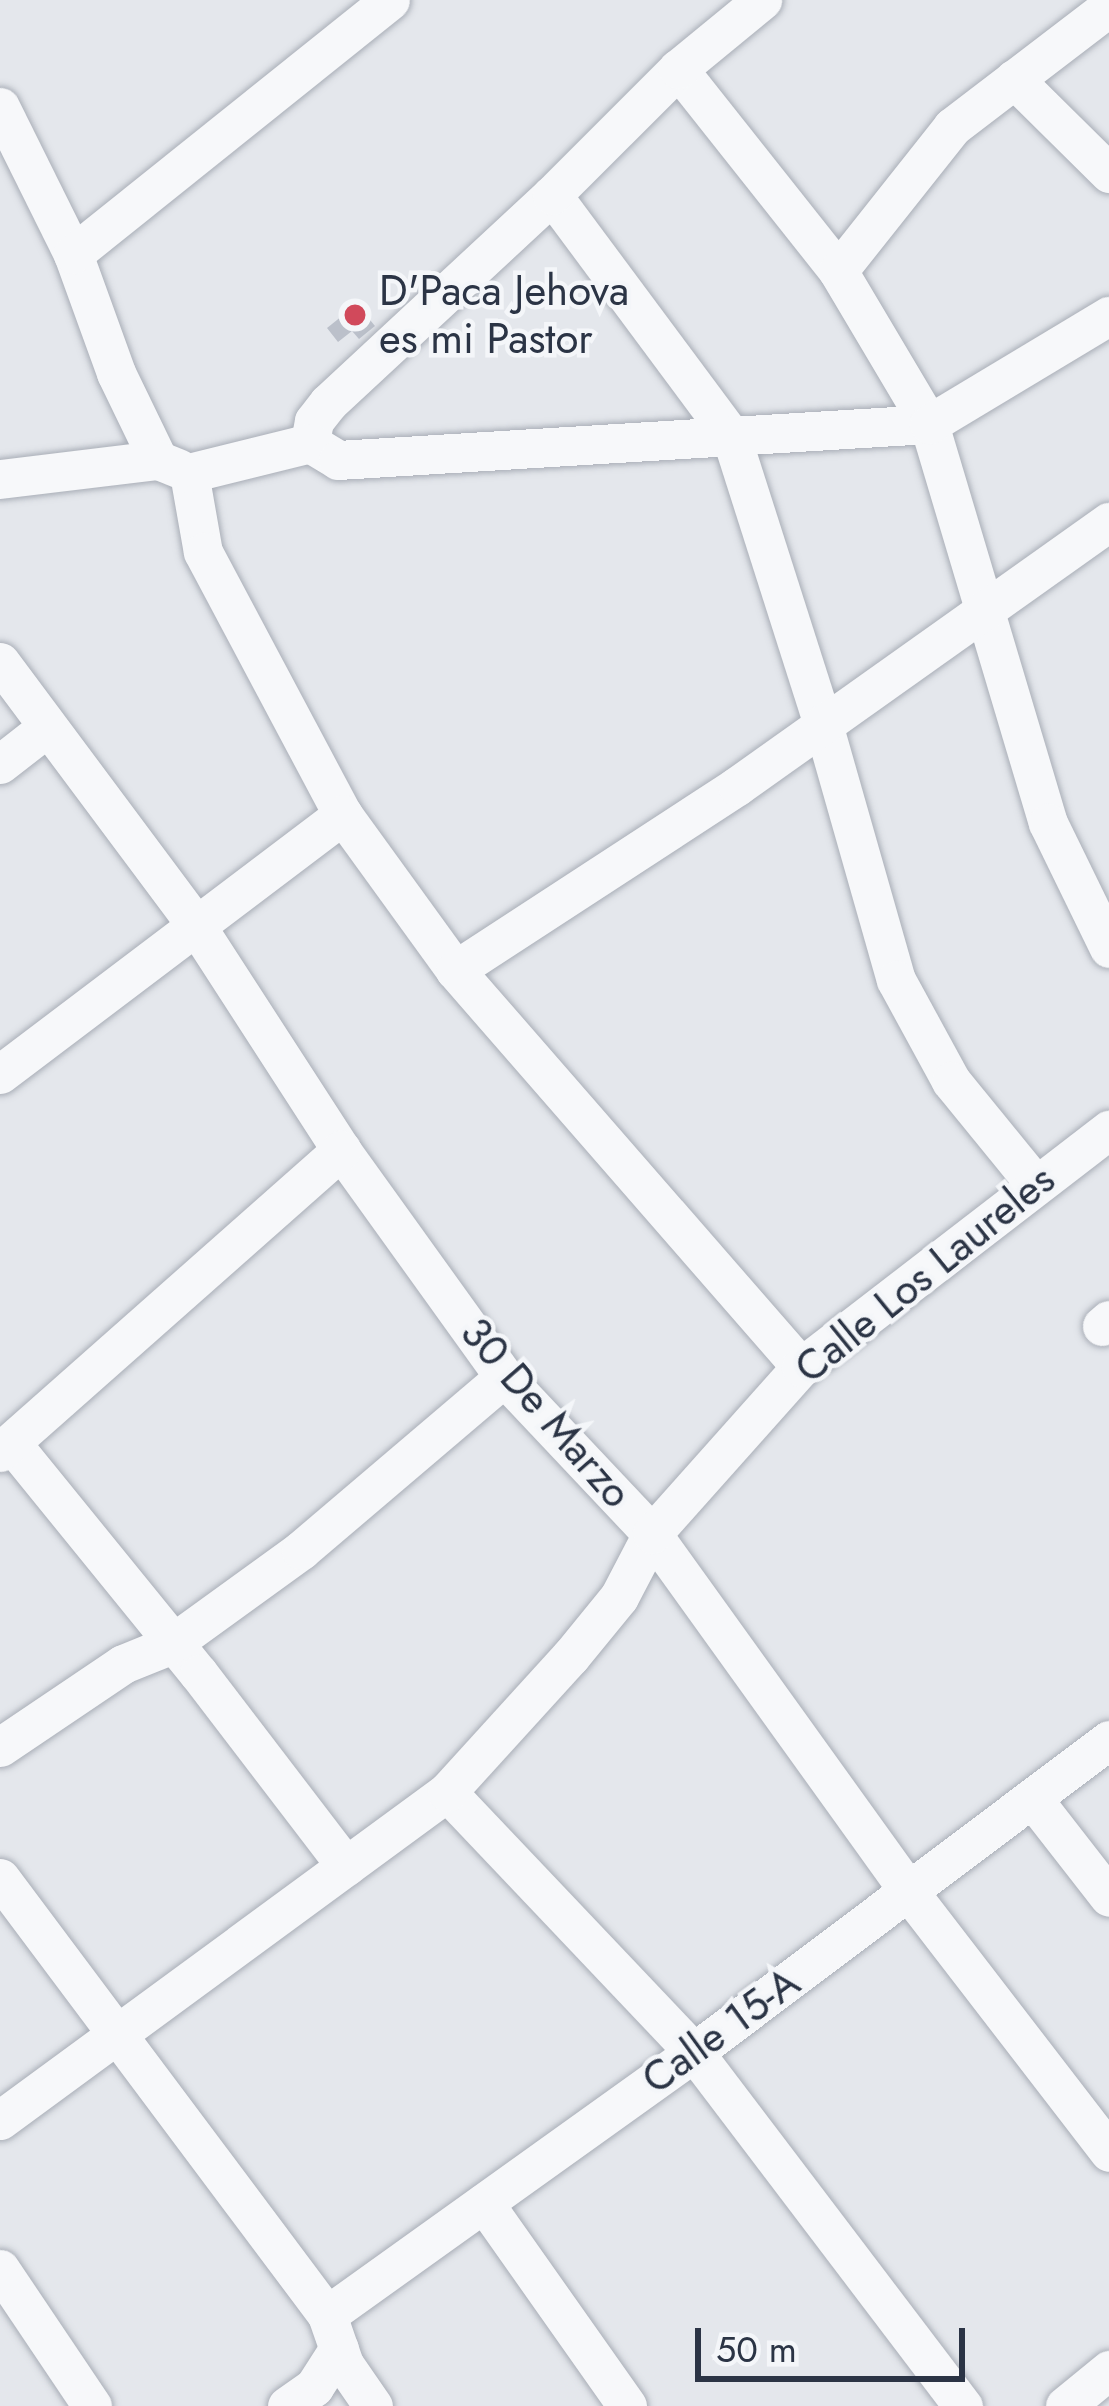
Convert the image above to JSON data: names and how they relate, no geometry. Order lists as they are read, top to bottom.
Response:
{
  "streets": {
    "street": ["Calle Los Laureles", "30 De Marzo", "Calle 15-A"]
  },
  "crossings": [
    ["Calle Los Laureles", "30 De Marzo"],
    ["30 De Marzo", "Calle 15-A"]
  ],
  "places": ["D'Paca Jehova es mi Pastor"],
  "scale_bar": "50 m"
}
